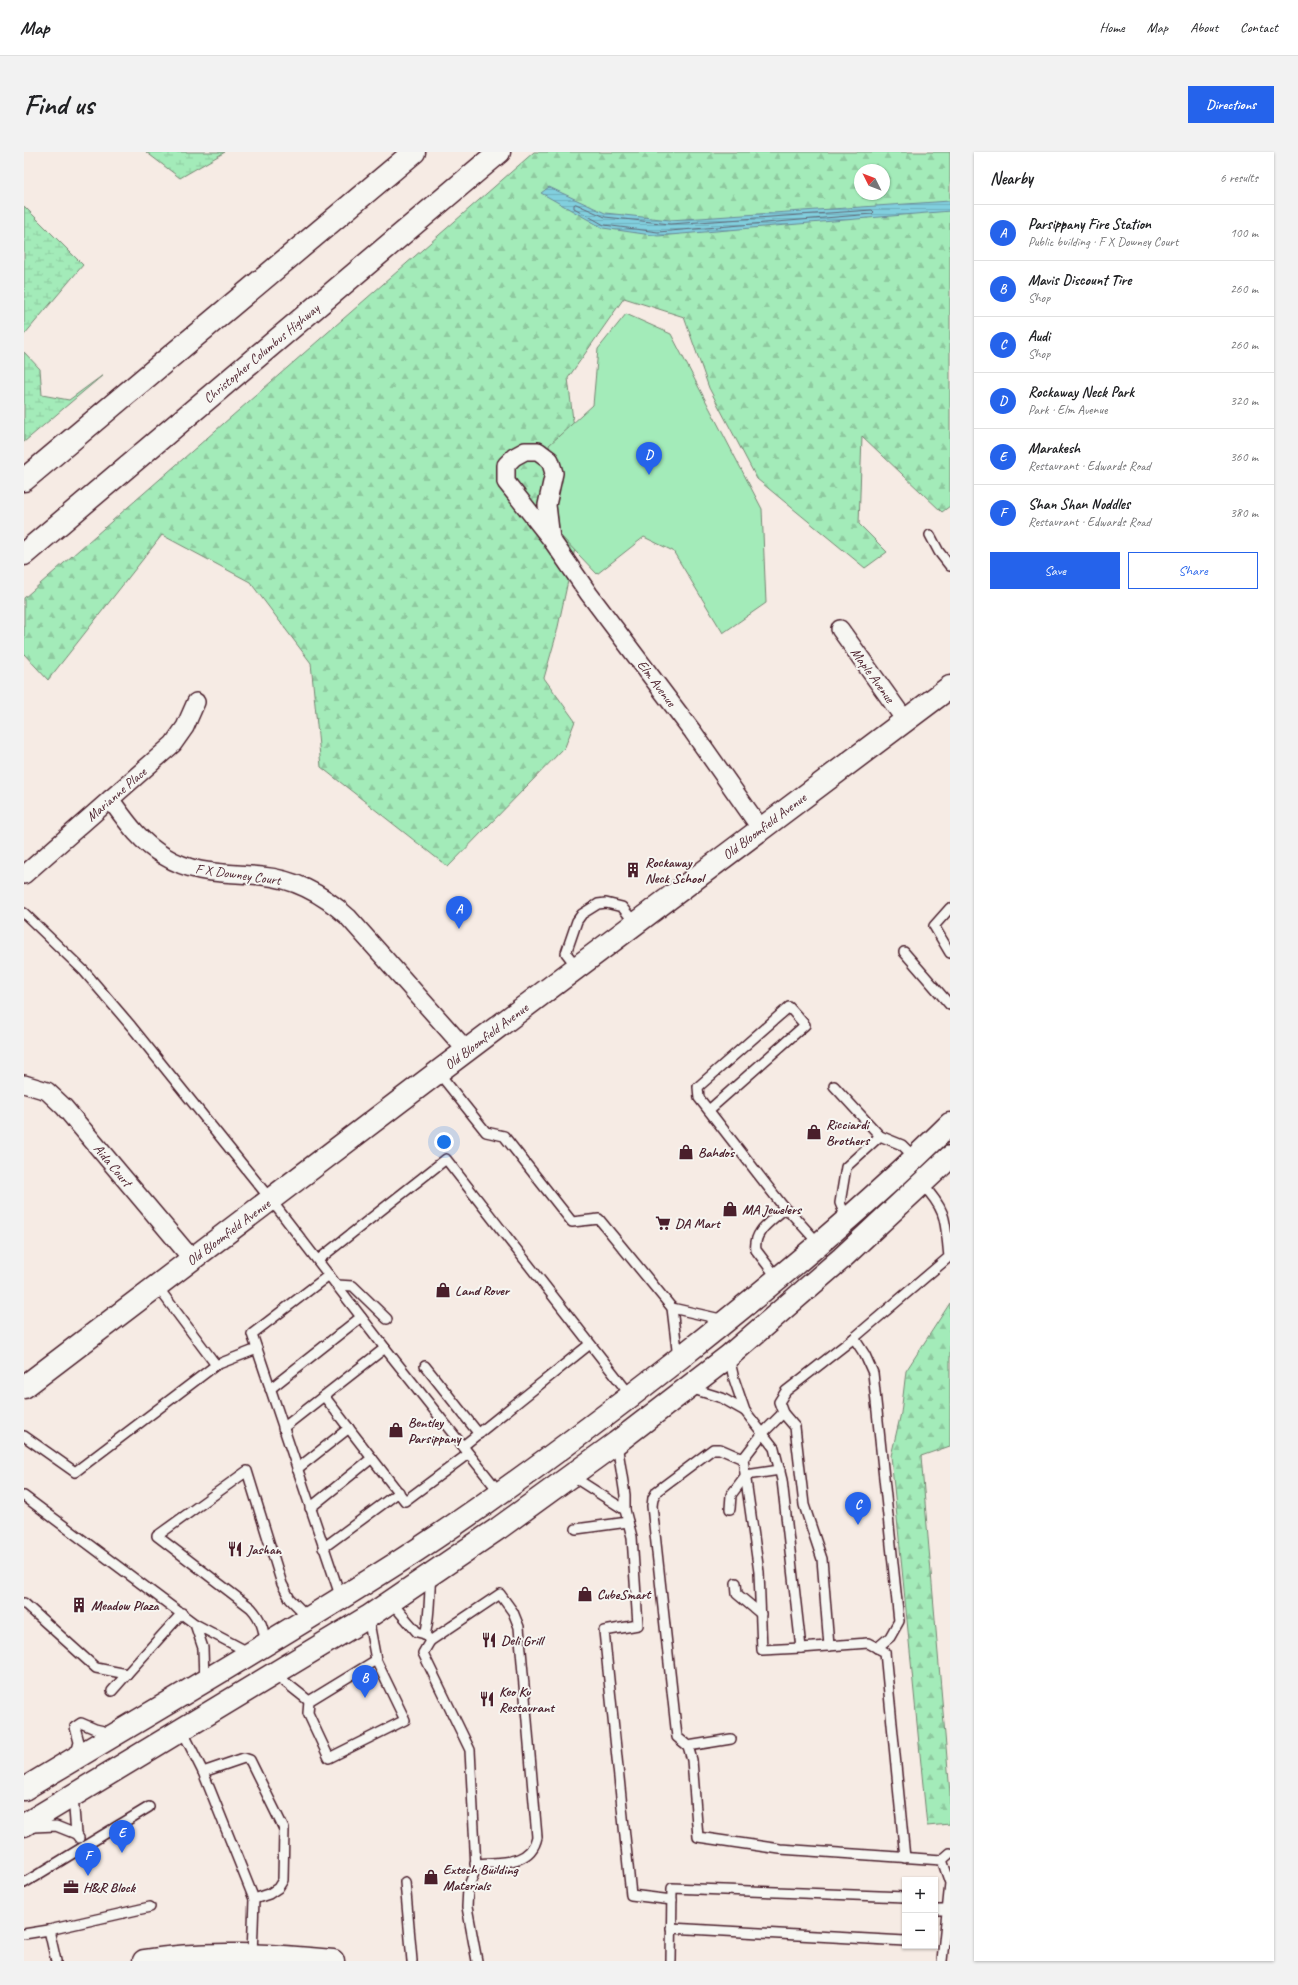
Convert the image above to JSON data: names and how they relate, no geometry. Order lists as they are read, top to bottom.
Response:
{
  "streets": {
    "main road": ["Christopher Columbus Highway", "Old Bloomfield Avenue"],
    "street": [
      "Maple Avenue",
      "Elm Avenue",
      "Marianne Place",
      "F X Downey Court",
      "Aida Court"
    ]
  },
  "crossings": [
    ["Maple Avenue", "Old Bloomfield Avenue"],
    ["Elm Avenue", "Old Bloomfield Avenue"],
    ["Marianne Place", "F X Downey Court"],
    ["Old Bloomfield Avenue", "F X Downey Court"],
    ["Old Bloomfield Avenue", "Aida Court"]
  ],
  "places": {
    "building": ["Rockaway Neck School", "Meadow Plaza"],
    "shop": [
      "Ricciardi Brothers",
      "Bahdos",
      "MA Jewelers",
      "Land Rover",
      "Bentley Parsippany",
      "CubeSmart",
      "Extech Building Materials"
    ],
    "supermarket": ["DA Mart"],
    "restaurant": ["Jashan", "Deli Grill", "Keo Ku Restaurant"],
    "office": ["H&R Block"]
  },
  "north": "top left",
  "page": {
    "header": "Map",
    "nav": [
      "Home",
      "Map",
      "About",
      "Contact"
    ],
    "buttons": [
      "Directions",
      ["Save", "Share"]
    ],
    "title": "Find us",
    "heading": ["Nearby", "6 results"],
    "list": [
      {
        "mark": "A",
        "name": "Parsippany Fire Station",
        "note": "Public building · F X Downey Court",
        "value": "100 m"
      },
      {
        "mark": "B",
        "name": "Mavis Discount Tire",
        "note": "Shop",
        "value": "260 m"
      },
      {
        "mark": "C",
        "name": "Audi",
        "note": "Shop",
        "value": "260 m"
      },
      {
        "mark": "D",
        "name": "Rockaway Neck Park",
        "note": "Park · Elm Avenue",
        "value": "320 m"
      },
      {
        "mark": "E",
        "name": "Marakesh",
        "note": "Restaurant · Edwards Road",
        "value": "360 m"
      },
      {
        "mark": "F",
        "name": "Shan Shan Noddles",
        "note": "Restaurant · Edwards Road",
        "value": "380 m"
      }
    ],
    "pins": [
      "D",
      "A",
      "C",
      "B",
      "E",
      "F"
    ],
    "map_buttons": ["+", "−"]
  }
}
